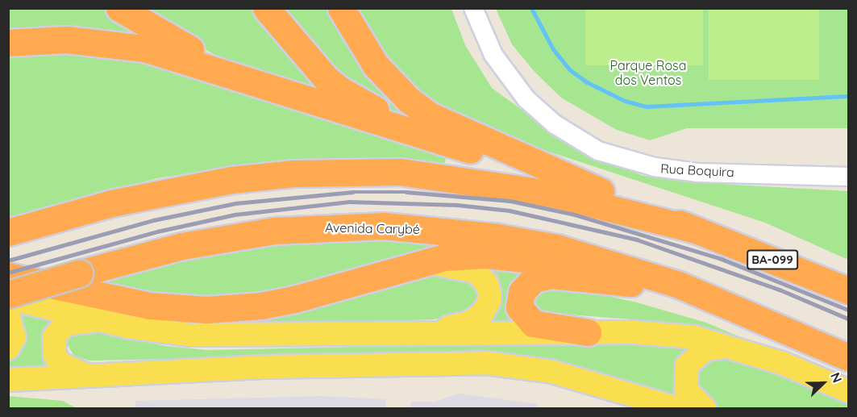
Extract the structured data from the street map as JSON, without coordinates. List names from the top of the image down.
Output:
{
  "streets": {
    "highway": ["Avenida Carybé", "BA-099"],
    "street": ["Rua Boquira"]
  },
  "parks": ["Parque Rosa dos Ventos"],
  "north": "top right"
}
